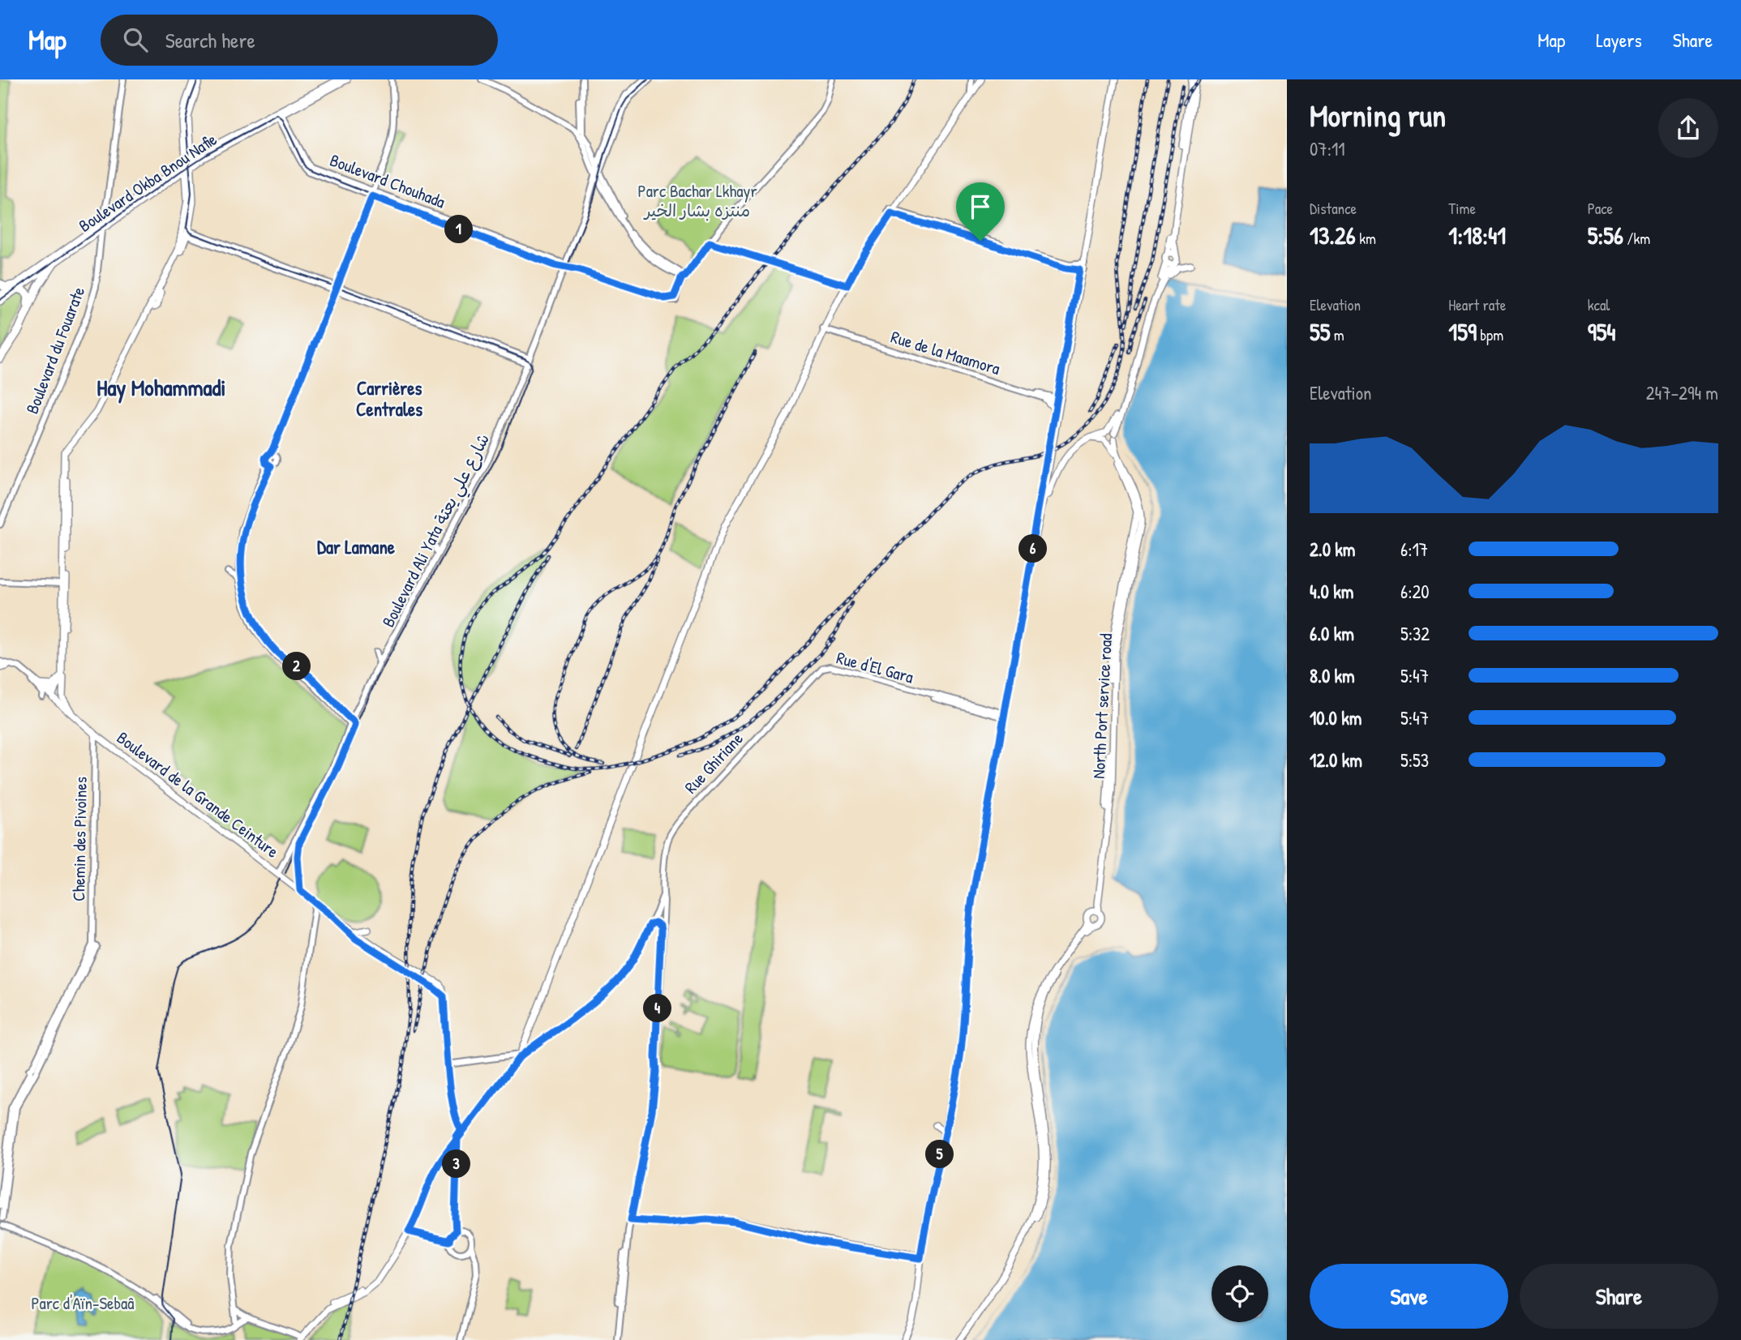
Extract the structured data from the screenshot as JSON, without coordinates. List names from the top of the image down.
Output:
{
  "streets": {
    "main road": ["Boulevard Okba Bnou Nafie", "North Port service road", "Boulevard de la Grande Ceinture"],
    "street": [
      "Boulevard Chouhada",
      "Boulevard du Fouarate",
      "Rue de la Maamora",
      "Boulevard Ali Yata شارع علي يعتة",
      "Rue d'El Gara",
      "Rue Ghiriane",
      "Chemin des Pivoines"
    ]
  },
  "crossings": [
    ["Boulevard Chouhada", "Boulevard Okba Bnou Nafie"],
    ["Boulevard Chouhada", "Boulevard Ali Yata شارع علي يعتة"],
    ["Boulevard Okba Bnou Nafie", "Boulevard du Fouarate"],
    ["Boulevard Ali Yata شارع علي يعتة", "Boulevard de la Grande Ceinture"],
    ["Rue d'El Gara", "Rue Ghiriane"],
    ["Boulevard de la Grande Ceinture", "Chemin des Pivoines"]
  ],
  "districts": ["Hay Mohammadi", "Carrières Centrales", "Dar Lamane"],
  "parks": ["Parc Bachar Lkhayr منتزه بشار الخير", "Parc d'Aïn-Sebaâ"],
  "page": {
    "header": "Map",
    "search": "Search here",
    "nav": ["Map", "Layers", "Share"],
    "heading": ["Morning run", "07:11"],
    "stats": [
      ["Distance", "13.26 km"],
      ["Time", "1:18:41"],
      ["Pace", "5:56 /km"],
      ["Elevation", "55 m"],
      ["Heart rate", "159 bpm"],
      ["kcal", "954"]
    ],
    "pins": [
      "1",
      "6",
      "2",
      "4",
      "5",
      "3"
    ],
    "chart": ["Elevation", "247–294 m"],
    "list": [
      {
        "name": "2.0 km",
        "note": "6:17"
      },
      {
        "name": "4.0 km",
        "note": "6:20"
      },
      {
        "name": "6.0 km",
        "note": "5:32"
      },
      {
        "name": "8.0 km",
        "note": "5:47"
      },
      {
        "name": "10.0 km",
        "note": "5:47"
      },
      {
        "name": "12.0 km",
        "note": "5:53"
      }
    ],
    "buttons": ["Save", "Share"]
  }
}
